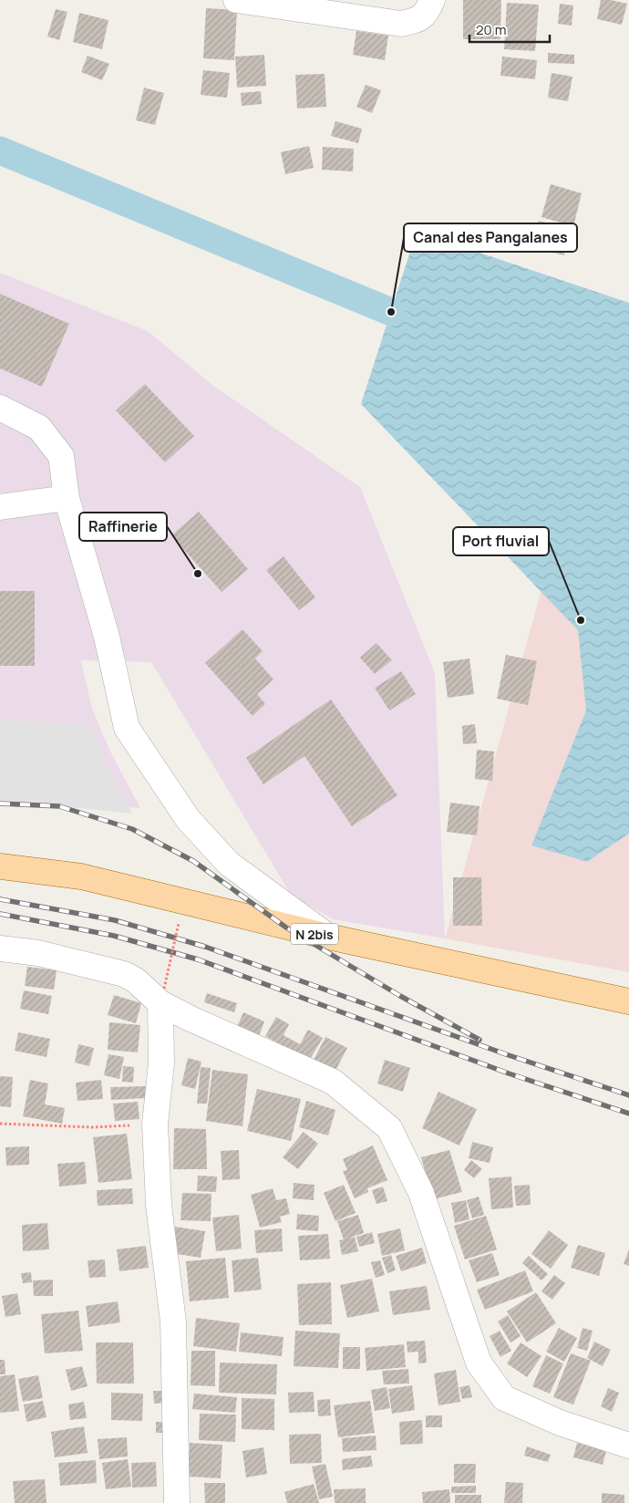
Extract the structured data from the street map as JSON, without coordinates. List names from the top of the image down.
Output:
{
  "streets": {
    "main road": ["N 2bis"]
  },
  "places": ["Canal des Pangalanes", "Raffinerie", "Port fluvial"],
  "scale_bar": "20 m"
}
